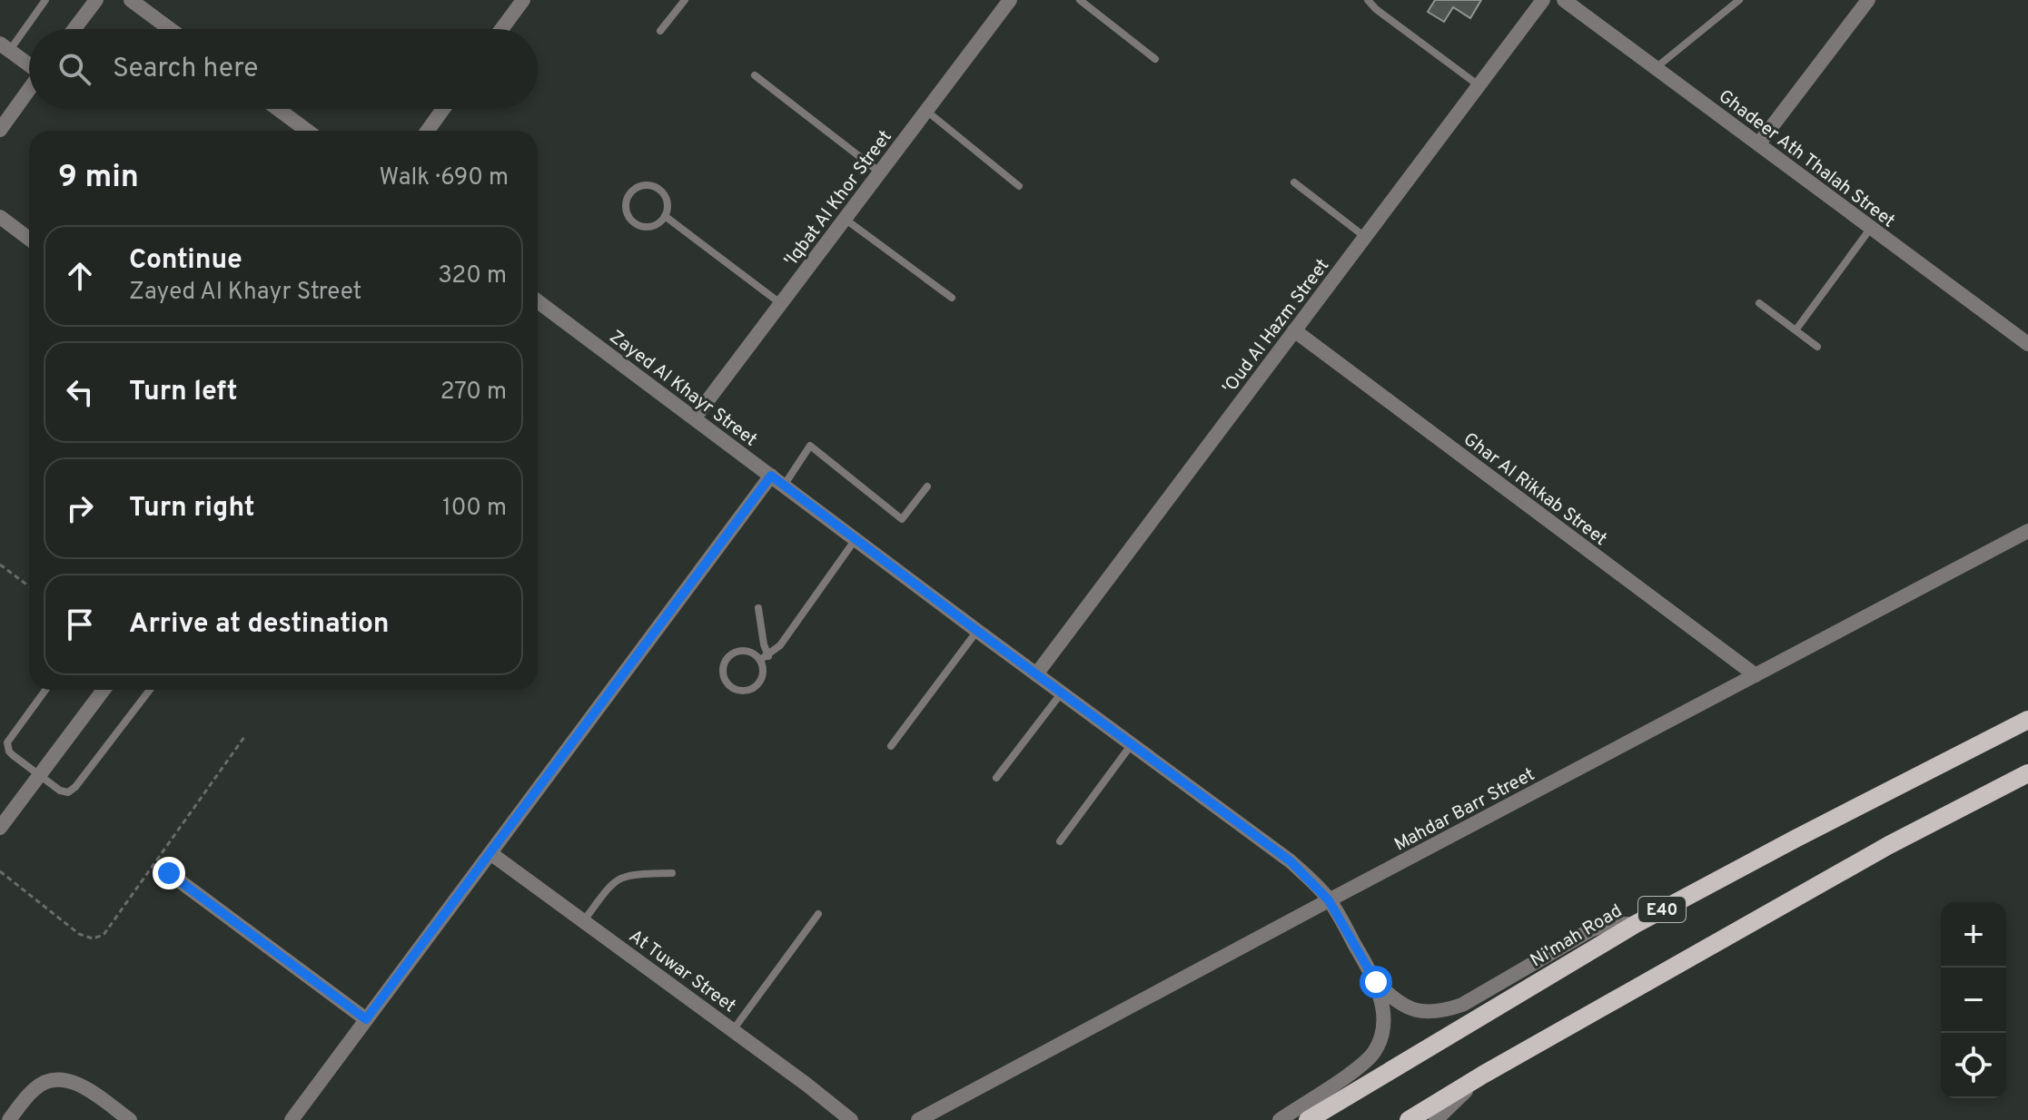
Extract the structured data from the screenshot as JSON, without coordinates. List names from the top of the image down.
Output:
{
  "streets": {
    "main road": ["E40", "Ni'mah Road"],
    "street": [
      "Ghadeer Ath Thalah Street",
      "'Iqbat Al Khor Street",
      "'Oud Al Hazm Street",
      "Zayed Al Khayr Street",
      "Ghar Al Rikkab Street",
      "Mahdar Barr Street",
      "At Tuwar Street"
    ]
  },
  "crossings": [
    ["'Iqbat Al Khor Street", "Zayed Al Khayr Street"],
    ["'Oud Al Hazm Street", "Zayed Al Khayr Street"],
    ["'Oud Al Hazm Street", "Ghar Al Rikkab Street"],
    ["Zayed Al Khayr Street", "Mahdar Barr Street"],
    ["Ghar Al Rikkab Street", "Mahdar Barr Street"]
  ],
  "page": {
    "search": "Search here",
    "heading": ["9 min", "Walk · 690 m"],
    "list": [
      ["Continue", "Zayed Al Khayr Street", "320 m"],
      ["Turn left", "270 m"],
      ["Turn right", "100 m"],
      "Arrive at destination"
    ],
    "map_buttons": ["+", "−"]
  }
}
